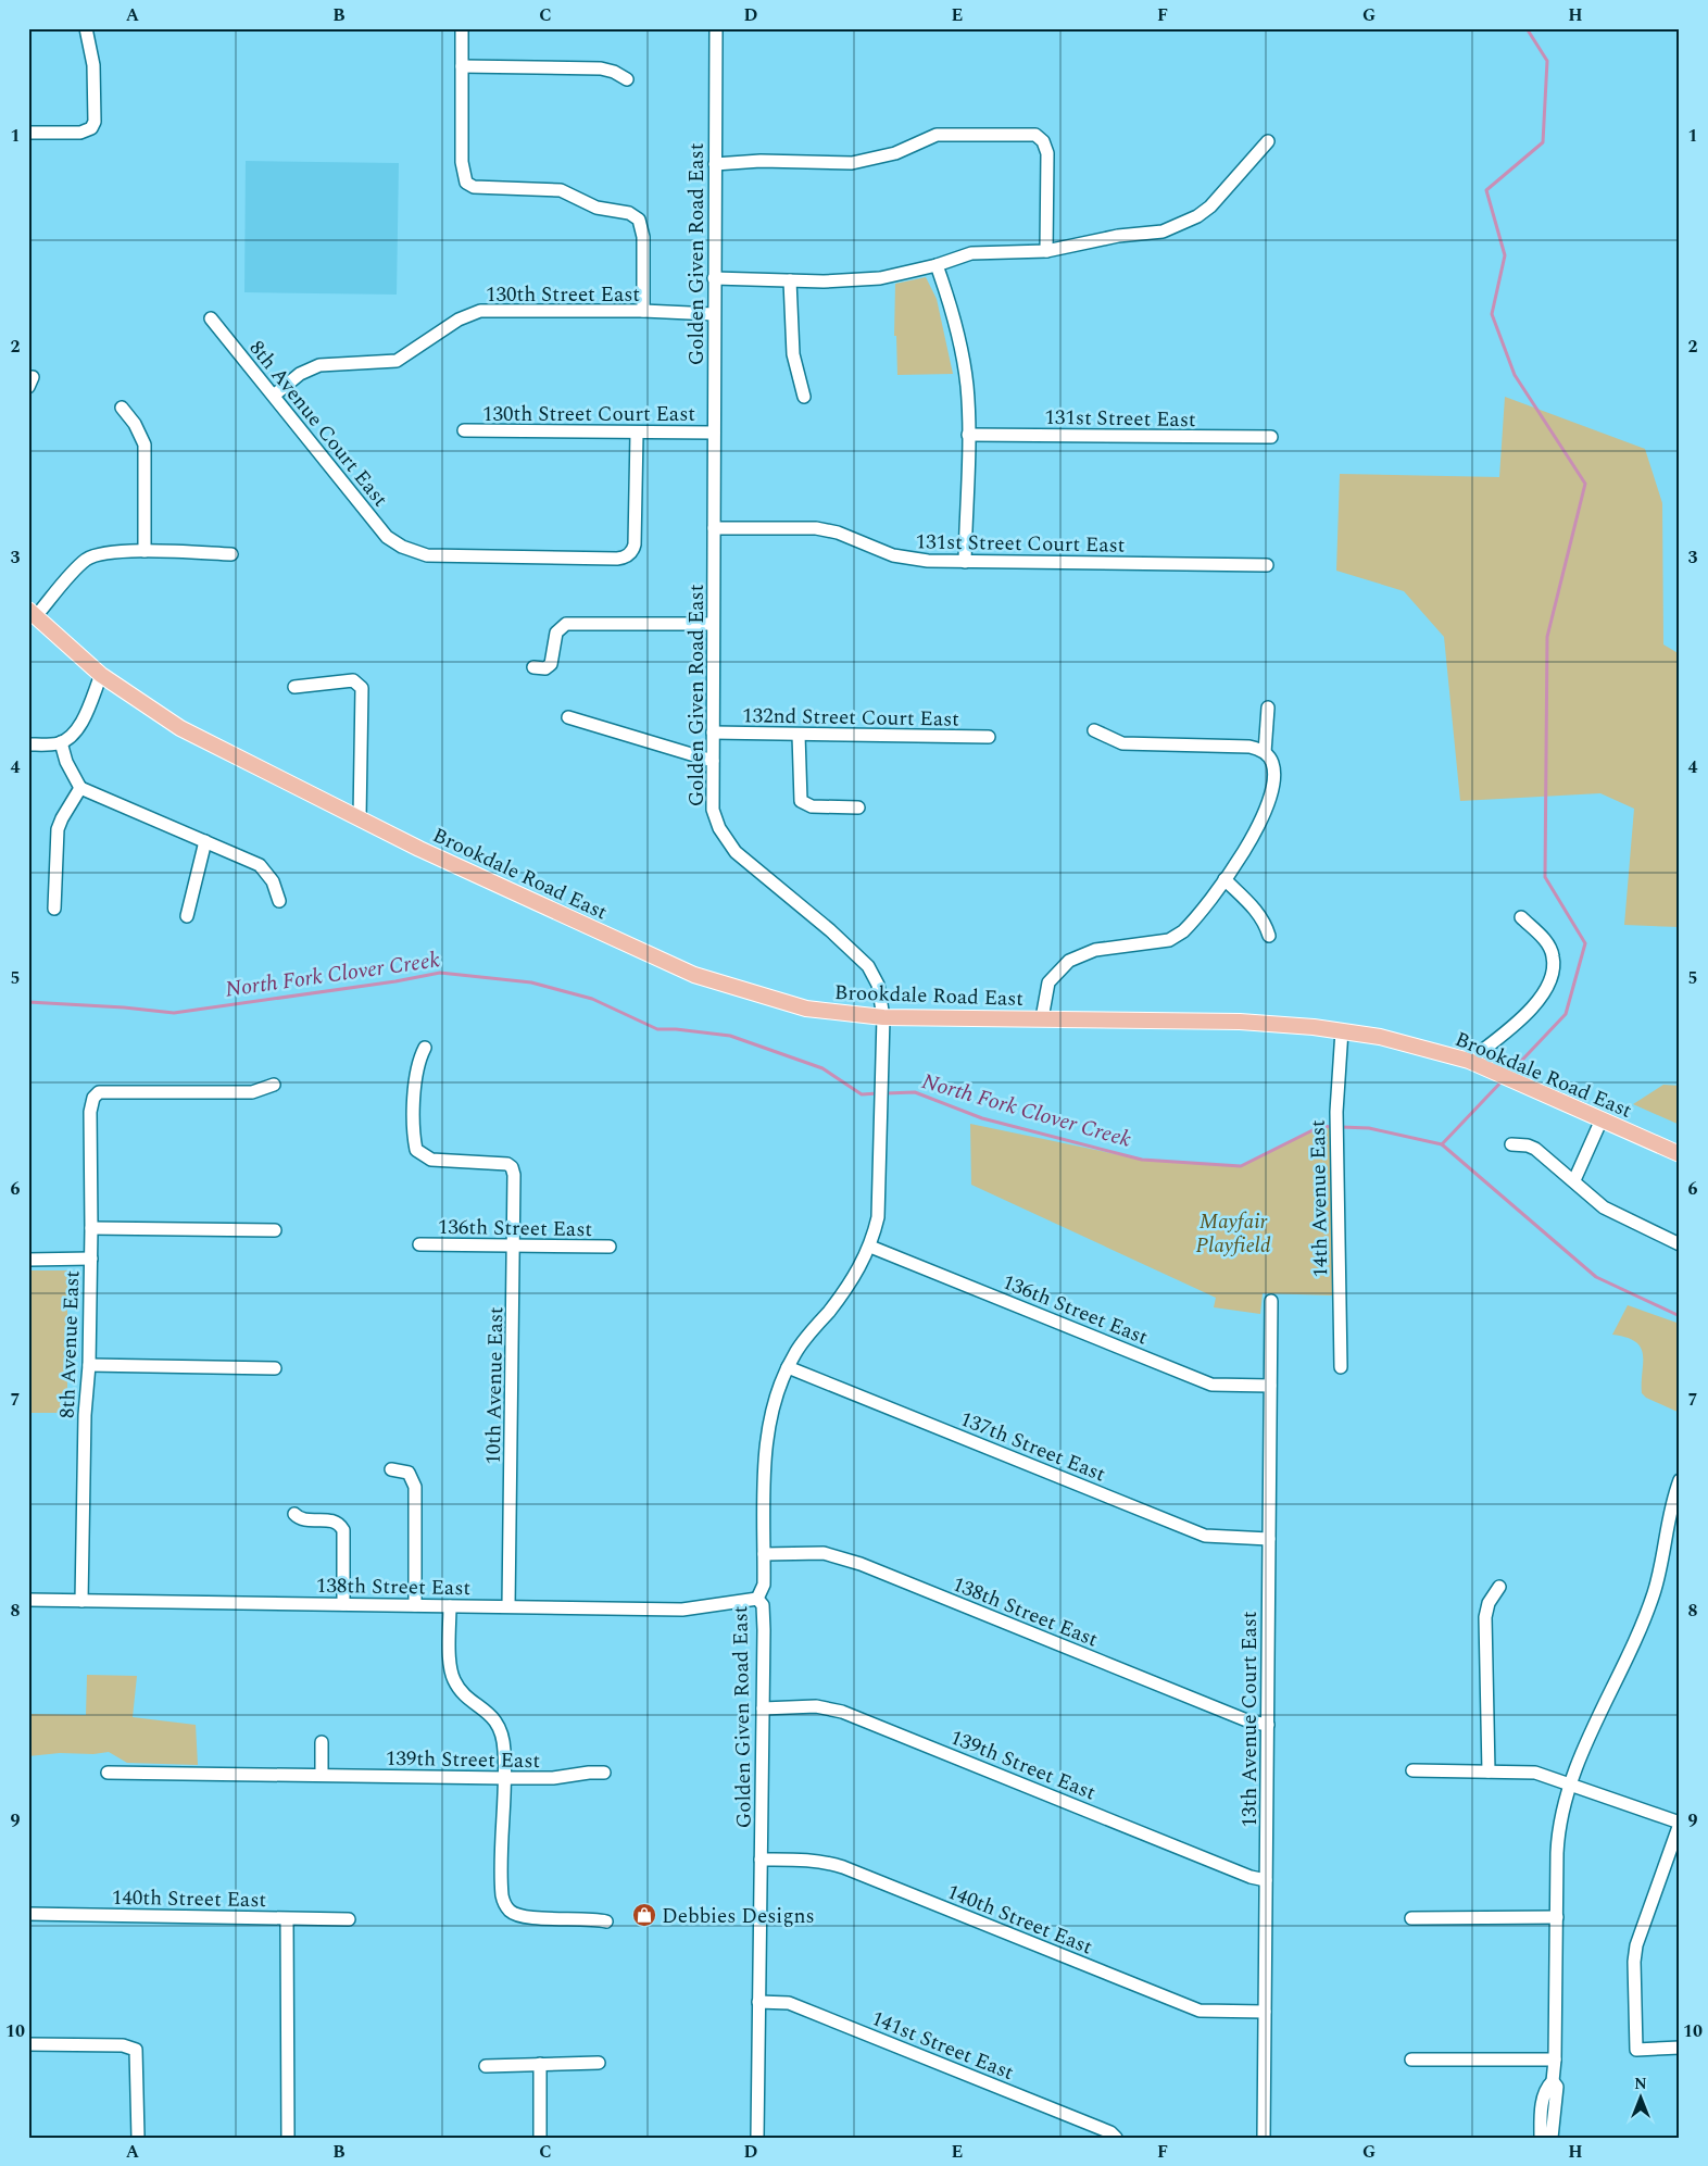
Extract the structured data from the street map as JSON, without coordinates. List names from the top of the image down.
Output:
{
  "streets": {
    "main road": ["Brookdale Road East"],
    "street": [
      "Golden Given Road East",
      "130th Street East",
      "130th Street Court East",
      "131st Street East",
      "8th Avenue Court East",
      "131st Street Court East",
      "132nd Street Court East",
      "14th Avenue East",
      "136th Street East",
      "8th Avenue East",
      "10th Avenue East",
      "137th Street East",
      "138th Street East",
      "13th Avenue Court East",
      "139th Street East",
      "140th Street East",
      "141st Street East"
    ]
  },
  "crossings": [
    ["Golden Given Road East", "130th Street East"],
    ["Golden Given Road East", "130th Street Court East"],
    ["Golden Given Road East", "131st Street Court East"],
    ["Golden Given Road East", "132nd Street Court East"],
    ["Golden Given Road East", "Brookdale Road East"],
    ["Golden Given Road East", "136th Street East"],
    ["Golden Given Road East", "137th Street East"],
    ["Golden Given Road East", "138th Street East"],
    ["Golden Given Road East", "139th Street East"],
    ["Golden Given Road East", "140th Street East"],
    ["Golden Given Road East", "141st Street East"],
    ["130th Street East", "8th Avenue Court East"],
    ["130th Street Court East", "8th Avenue Court East"],
    ["Brookdale Road East", "14th Avenue East"],
    ["136th Street East", "10th Avenue East"],
    ["136th Street East", "13th Avenue Court East"],
    ["8th Avenue East", "138th Street East"],
    ["10th Avenue East", "138th Street East"],
    ["137th Street East", "13th Avenue Court East"],
    ["138th Street East", "13th Avenue Court East"],
    ["13th Avenue Court East", "139th Street East"],
    ["13th Avenue Court East", "140th Street East"]
  ],
  "water": ["North Fork Clover Creek"],
  "parks": ["Mayfair Playfield"],
  "places": {
    "shop": ["Debbies Designs"]
  },
  "north": "top",
  "grid": {
    "columns": [
      "A",
      "B",
      "C",
      "D",
      "E",
      "F",
      "G",
      "H"
    ],
    "rows": [
      "1",
      "2",
      "3",
      "4",
      "5",
      "6",
      "7",
      "8",
      "9",
      "10"
    ]
  }
}
